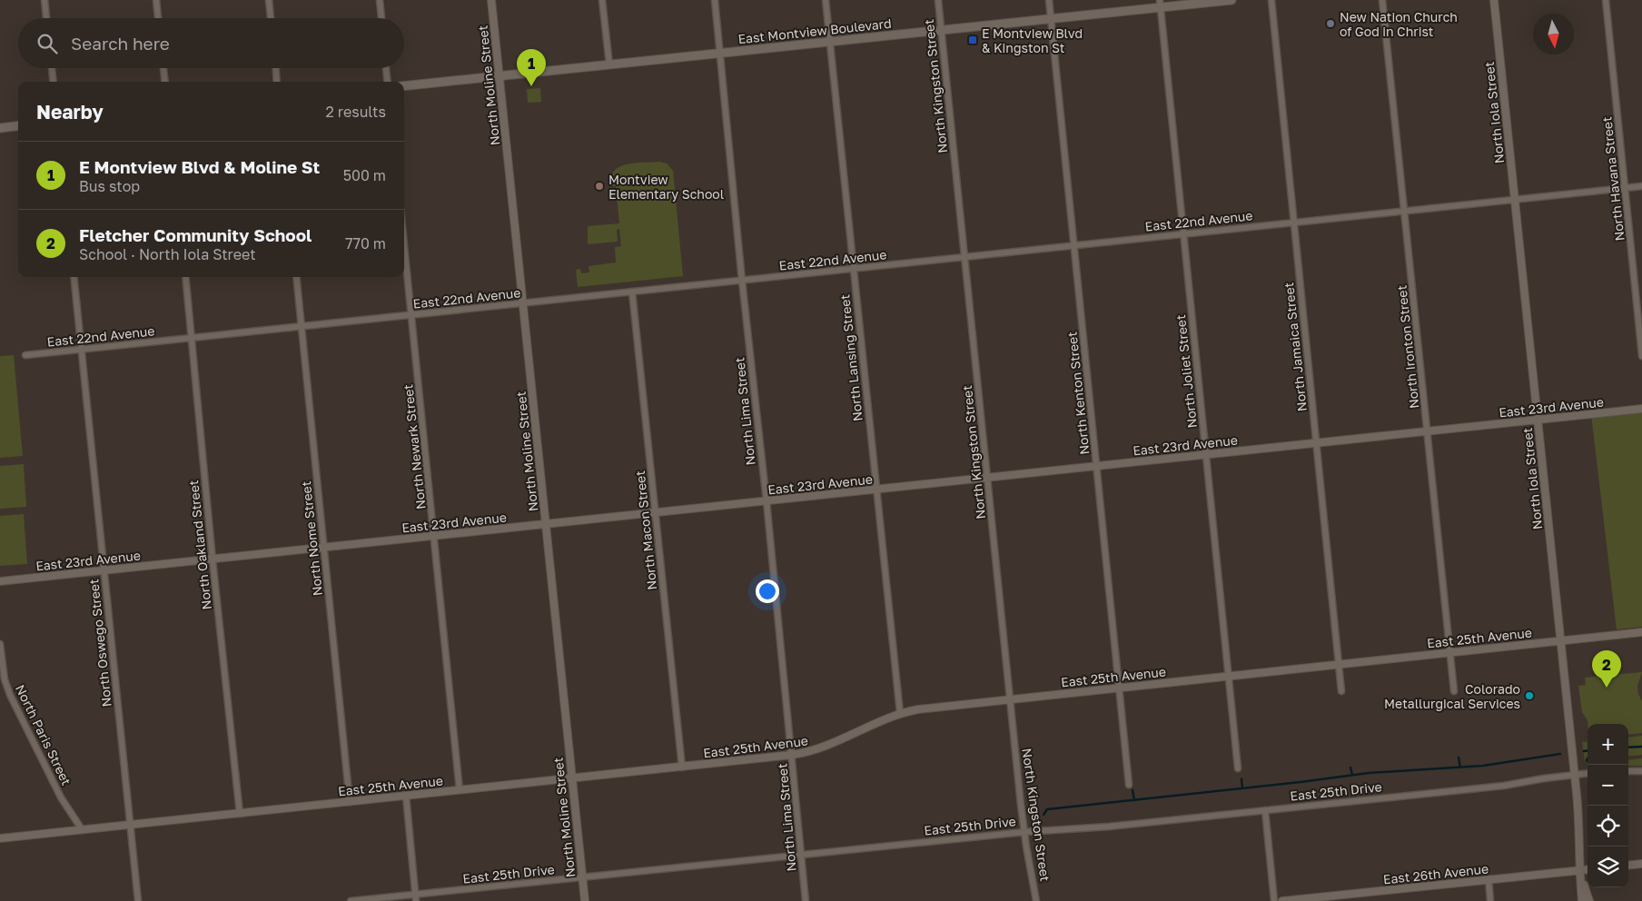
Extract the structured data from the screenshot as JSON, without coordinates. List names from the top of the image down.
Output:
{
  "streets": {
    "main road": ["East Montview Boulevard"],
    "street": [
      "North Moline Street",
      "North Kingston Street",
      "North Iola Street",
      "North Havana Street",
      "East 22nd Avenue",
      "North Jamaica Street",
      "North Ironton Street",
      "North Lansing Street",
      "North Joliet Street",
      "North Kenton Street",
      "East 23rd Avenue",
      "North Lima Street",
      "North Newark Street",
      "North Macon Street",
      "North Nome Street",
      "North Oakland Street",
      "East 25th Avenue",
      "North Oswego Street",
      "North Paris Street",
      "East 25th Drive",
      "East 26th Avenue"
    ]
  },
  "crossings": [
    ["East Montview Boulevard", "North Moline Street"],
    ["East Montview Boulevard", "North Kingston Street"],
    ["East Montview Boulevard", "North Lansing Street"],
    ["East Montview Boulevard", "North Joliet Street"],
    ["East Montview Boulevard", "North Kenton Street"],
    ["East Montview Boulevard", "North Lima Street"],
    ["North Moline Street", "East 22nd Avenue"],
    ["North Moline Street", "East 23rd Avenue"],
    ["North Moline Street", "East 25th Avenue"],
    ["North Moline Street", "East 25th Drive"],
    ["North Kingston Street", "East 22nd Avenue"],
    ["North Kingston Street", "East 23rd Avenue"],
    ["North Kingston Street", "East 25th Avenue"],
    ["North Kingston Street", "East 25th Drive"],
    ["North Iola Street", "East 22nd Avenue"],
    ["North Iola Street", "East 23rd Avenue"],
    ["North Iola Street", "East 25th Avenue"],
    ["North Iola Street", "East 25th Drive"],
    ["North Iola Street", "East 26th Avenue"],
    ["North Havana Street", "East 22nd Avenue"],
    ["East 22nd Avenue", "North Jamaica Street"],
    ["East 22nd Avenue", "North Ironton Street"],
    ["East 22nd Avenue", "North Lansing Street"],
    ["East 22nd Avenue", "North Joliet Street"],
    ["East 22nd Avenue", "North Kenton Street"],
    ["East 22nd Avenue", "North Lima Street"],
    ["East 22nd Avenue", "North Newark Street"],
    ["East 22nd Avenue", "North Macon Street"],
    ["East 22nd Avenue", "North Nome Street"],
    ["East 22nd Avenue", "North Oakland Street"],
    ["East 22nd Avenue", "North Oswego Street"],
    ["North Jamaica Street", "East 23rd Avenue"],
    ["North Jamaica Street", "East 25th Avenue"],
    ["North Ironton Street", "East 23rd Avenue"],
    ["North Ironton Street", "East 25th Avenue"],
    ["North Lansing Street", "East 23rd Avenue"],
    ["North Lansing Street", "East 25th Avenue"],
    ["North Joliet Street", "East 23rd Avenue"],
    ["North Joliet Street", "East 25th Avenue"],
    ["North Kenton Street", "East 23rd Avenue"],
    ["North Kenton Street", "East 25th Avenue"],
    ["East 23rd Avenue", "North Lima Street"],
    ["East 23rd Avenue", "North Newark Street"],
    ["East 23rd Avenue", "North Macon Street"],
    ["East 23rd Avenue", "North Nome Street"],
    ["East 23rd Avenue", "North Oakland Street"],
    ["East 23rd Avenue", "North Oswego Street"],
    ["North Lima Street", "East 25th Avenue"],
    ["North Lima Street", "East 25th Drive"],
    ["North Newark Street", "East 25th Avenue"],
    ["North Macon Street", "East 25th Avenue"],
    ["North Nome Street", "East 25th Avenue"],
    ["North Oakland Street", "East 25th Avenue"],
    ["East 25th Avenue", "North Oswego Street"],
    ["East 25th Avenue", "North Paris Street"]
  ],
  "places": {
    "other": ["New Nation Church of God in Christ", "Montview Elementary School", "Colorado Metallurgical Services"],
    "transit": ["E Montview Blvd & Kingston St"]
  },
  "north": "bottom",
  "page": {
    "search": "Search here",
    "pins": ["1", "2"],
    "heading": ["Nearby", "2 results"],
    "list": [
      {
        "mark": "1",
        "name": "E Montview Blvd & Moline St",
        "note": "Bus stop",
        "value": "500 m"
      },
      {
        "mark": "2",
        "name": "Fletcher Community School",
        "note": "School · North Iola Street",
        "value": "770 m"
      }
    ],
    "map_buttons": ["+", "−"]
  }
}
